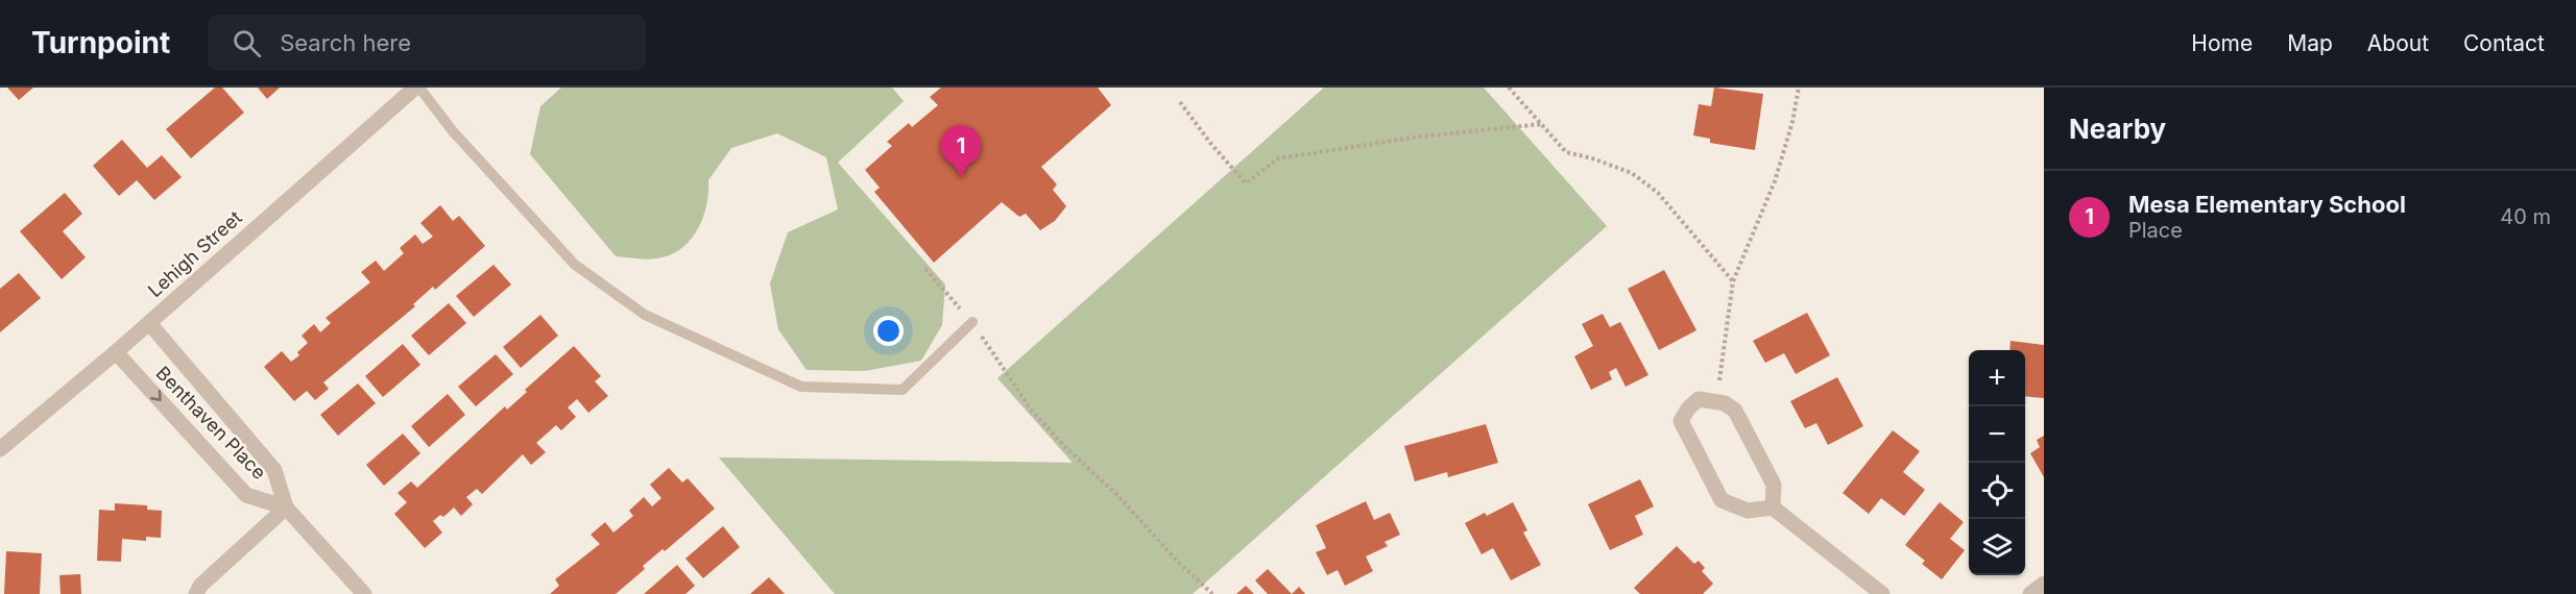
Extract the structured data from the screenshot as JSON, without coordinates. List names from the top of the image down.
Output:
{
  "streets": {
    "street": ["Lehigh Street", "Benthaven Place"]
  },
  "crossings": [
    ["Lehigh Street", "Benthaven Place"]
  ],
  "page": {
    "header": "Turnpoint",
    "search": "Search here",
    "nav": [
      "Home",
      "Map",
      "About",
      "Contact"
    ],
    "heading": "Nearby",
    "pins": "1",
    "list": [
      {
        "mark": "1",
        "name": "Mesa Elementary School",
        "note": "Place",
        "value": "40 m"
      }
    ],
    "map_buttons": ["+", "−"]
  }
}
